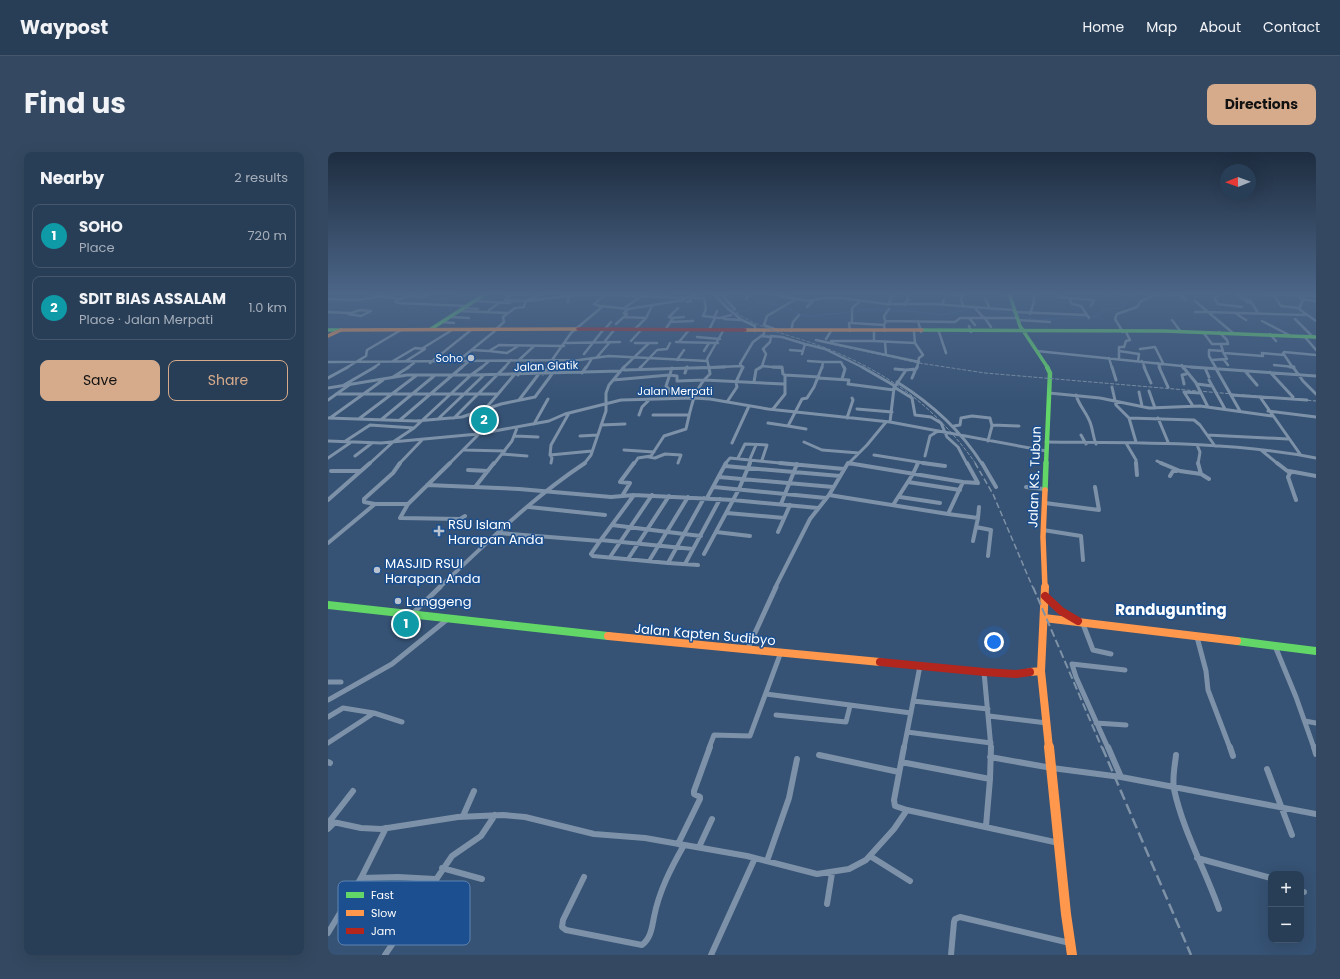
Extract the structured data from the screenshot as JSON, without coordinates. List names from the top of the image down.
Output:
{
  "streets": {
    "main road": ["Jalan KS. Tubun", "Jalan Kapten Sudibyo"],
    "street": ["Jalan Glatik", "Jalan Merpati"]
  },
  "crossings": [
    ["Jalan Merpati", "Jalan KS. Tubun"],
    ["Jalan KS. Tubun", "Jalan Kapten Sudibyo"]
  ],
  "districts": ["Randugunting"],
  "places": {
    "other": ["Soho", "MASJID RSUI Harapan Anda", "Langgeng"],
    "health": ["RSU Islam Harapan Anda"]
  },
  "legend": ["Fast", "Slow", "Jam"],
  "north": "left",
  "page": {
    "header": "Waypost",
    "nav": [
      "Home",
      "Map",
      "About",
      "Contact"
    ],
    "title": "Find us",
    "buttons": [
      "Directions",
      ["Save", "Share"]
    ],
    "heading": ["Nearby", "2 results"],
    "list": [
      {
        "mark": "1",
        "name": "SOHO",
        "note": "Place",
        "value": "720 m"
      },
      {
        "mark": "2",
        "name": "SDIT BIAS ASSALAM",
        "note": "Place · Jalan Merpati",
        "value": "1.0 km"
      }
    ],
    "pins": ["2", "1"],
    "map_buttons": ["+", "−"]
  }
}
